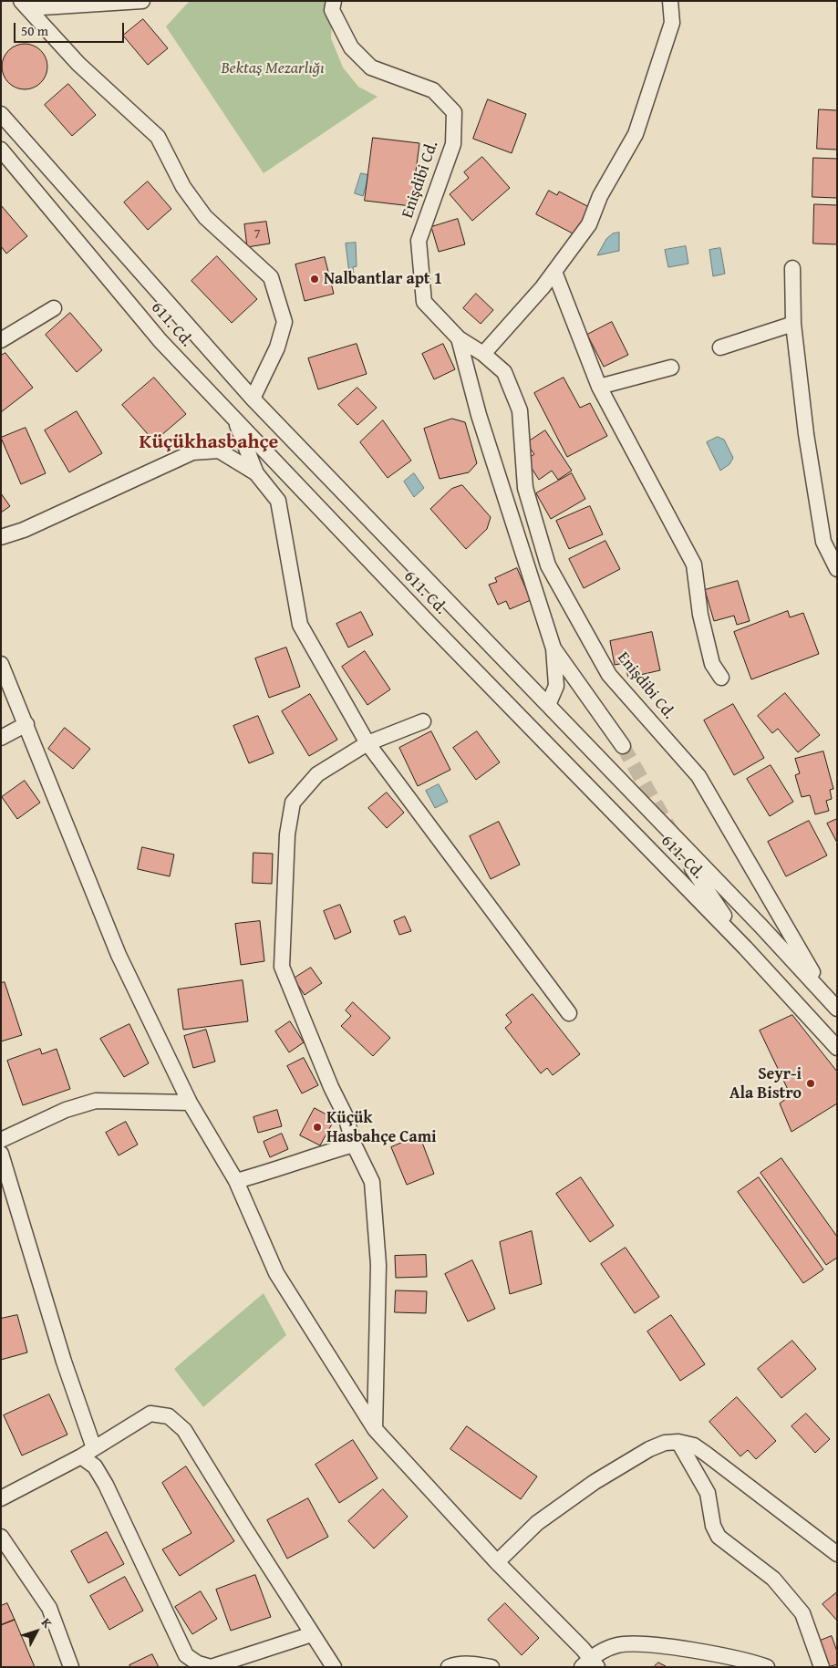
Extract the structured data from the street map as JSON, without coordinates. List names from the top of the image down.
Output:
{
  "streets": {
    "street": ["Enişdibi Cd.", "611. Cd."]
  },
  "crossings": [
    ["Enişdibi Cd.", "611. Cd."]
  ],
  "districts": ["Küçükhasbahçe"],
  "parks": ["Bektaş Mezarlığı"],
  "places": ["Nalbantlar apt 1", "Seyr-i Ala Bistro", "Küçük Hasbahçe Cami"],
  "house_numbers": ["7"],
  "scale_bar": "50 m",
  "north": "top right"
}
